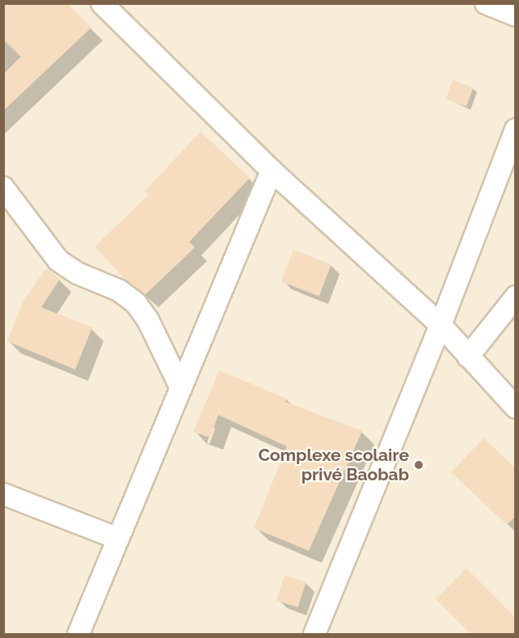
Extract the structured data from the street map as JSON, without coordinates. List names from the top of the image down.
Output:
{
  "places": ["Complexe scolaire privé Baobab"]
}
